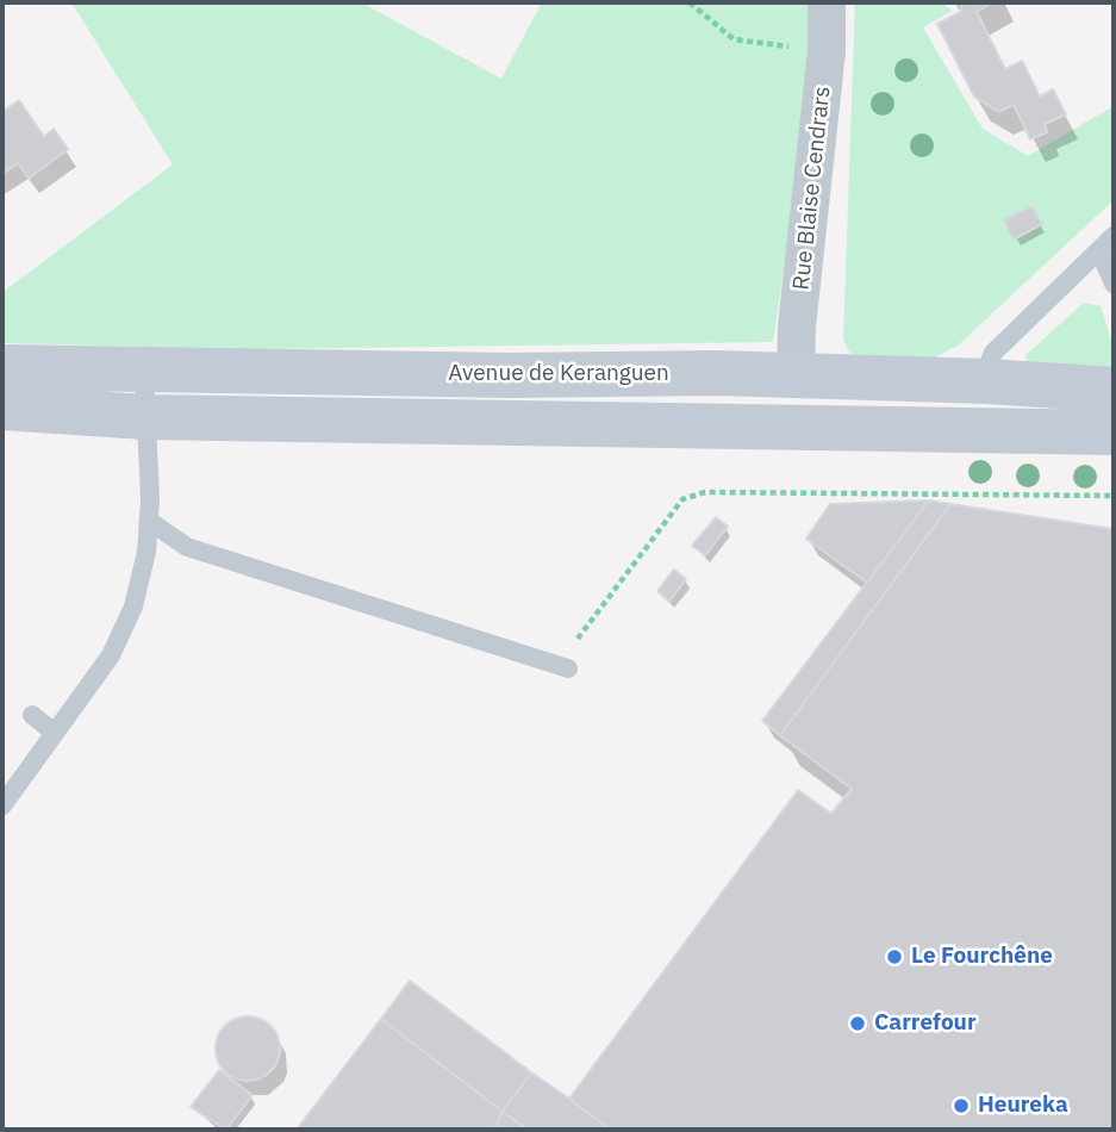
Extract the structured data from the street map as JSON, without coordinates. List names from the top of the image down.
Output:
{
  "streets": {
    "main road": ["Avenue de Keranguen"],
    "street": ["Rue Blaise Cendrars"]
  },
  "crossings": [
    ["Rue Blaise Cendrars", "Avenue de Keranguen"]
  ],
  "places": ["Le Fourchêne", "Carrefour", "Heureka"]
}
